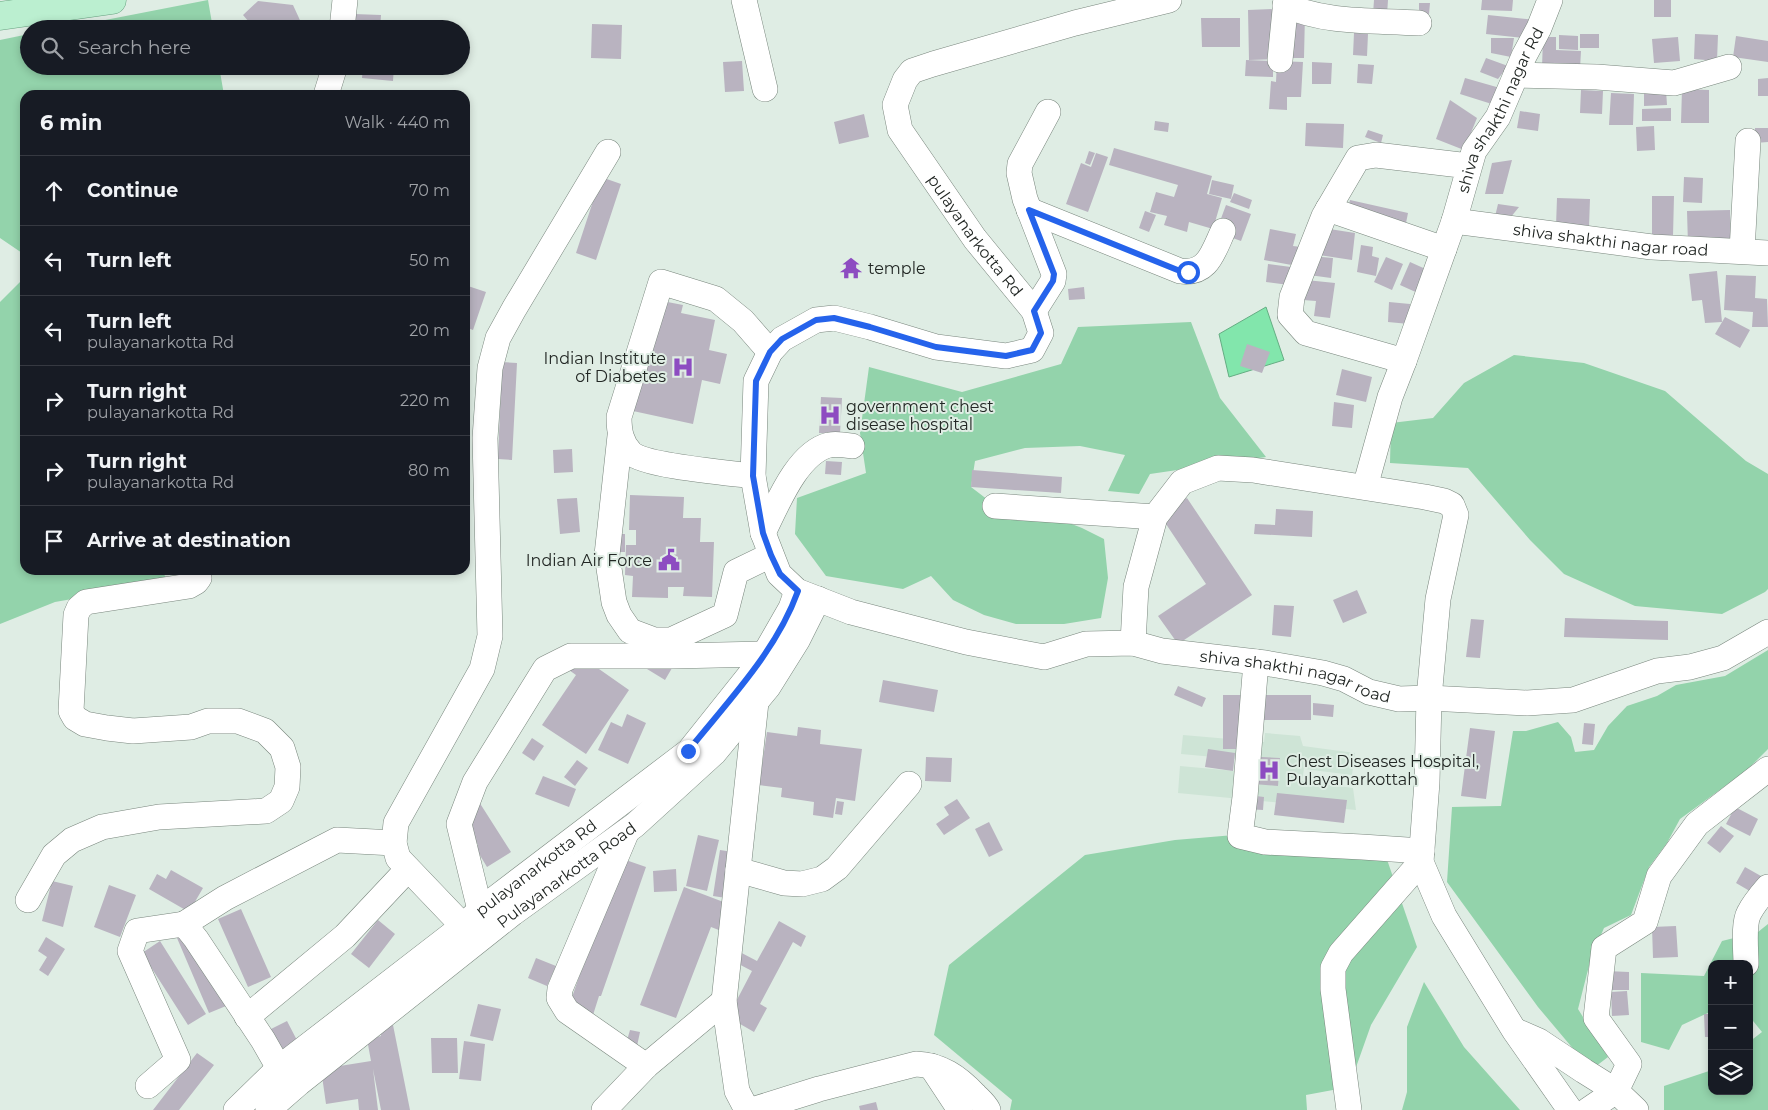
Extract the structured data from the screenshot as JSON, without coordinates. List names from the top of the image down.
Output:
{
  "streets": {
    "street": [
      "shiva shakthi nagar Rd",
      "pulayanarkotta Rd",
      "shiva shakthi nagar road",
      "Pulayanarkotta Road"
    ]
  },
  "crossings": [
    ["shiva shakthi nagar Rd", "shiva shakthi nagar road"],
    ["pulayanarkotta Rd", "shiva shakthi nagar road"],
    ["pulayanarkotta Rd", "Pulayanarkotta Road"],
    ["shiva shakthi nagar road", "Pulayanarkotta Road"]
  ],
  "places": {
    "temple": ["temple"],
    "hospital": ["Indian Institute of Diabetes", "government chest disease hospital", "Chest Diseases Hospital, Pulayanarkottah"],
    "public building": ["Indian Air Force"]
  },
  "page": {
    "search": "Search here",
    "heading": ["6 min", "Walk · 440 m"],
    "list": [
      ["Continue", "70 m"],
      ["Turn left", "50 m"],
      ["Turn left", "pulayanarkotta Rd", "20 m"],
      ["Turn right", "pulayanarkotta Rd", "220 m"],
      ["Turn right", "pulayanarkotta Rd", "80 m"],
      "Arrive at destination"
    ],
    "map_buttons": ["+", "−"]
  }
}
